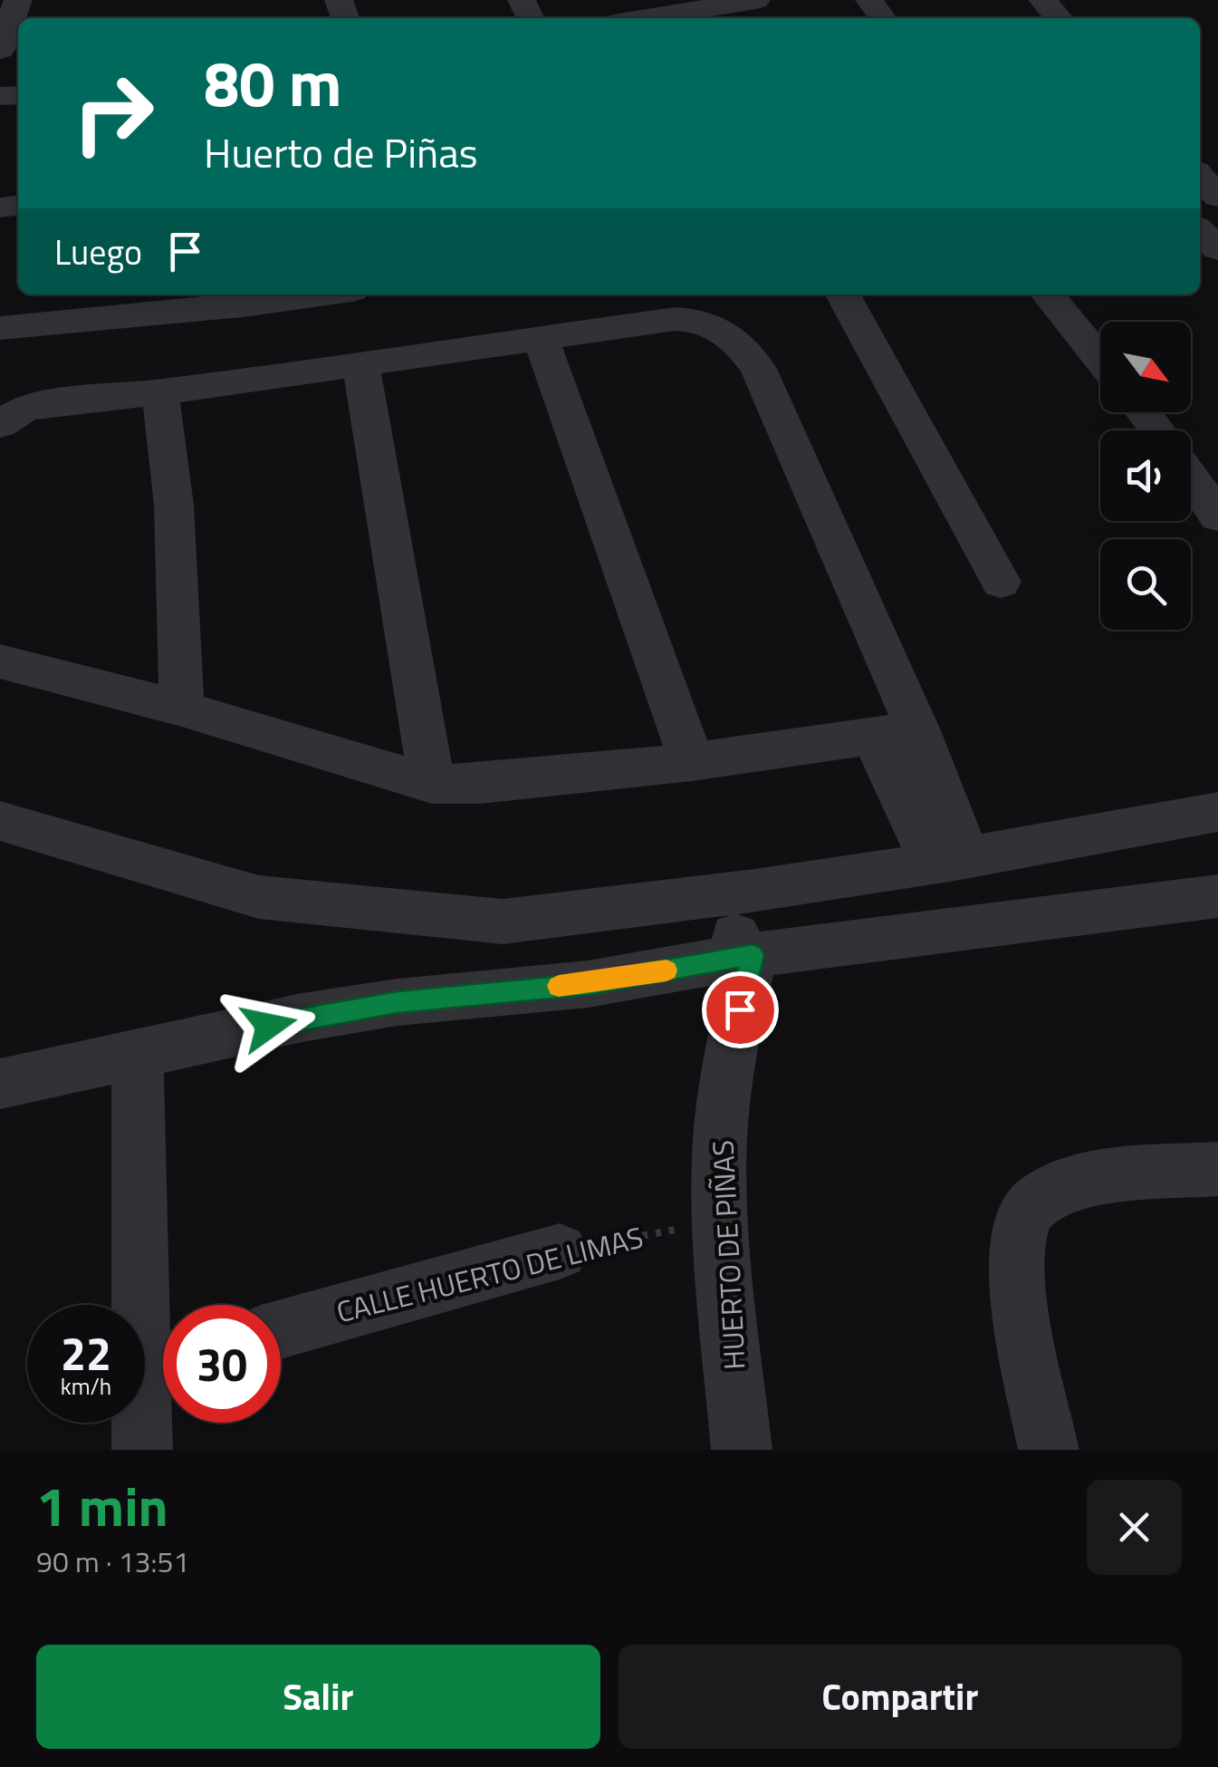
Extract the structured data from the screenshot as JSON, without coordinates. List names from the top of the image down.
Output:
{
  "streets": {
    "street": ["HUERTO DE PIÑAS", "CALLE HUERTO DE LIMAS"]
  },
  "crossings": [
    ["HUERTO DE PIÑAS", "CALLE HUERTO DE LIMAS"]
  ],
  "north": "bottom right",
  "page": {
    "turn": ["80 m", "Huerto de Piñas"],
    "then": "Luego",
    "speed": "22 km/h",
    "limit": "30",
    "heading": ["1 min", "90 m · 13:51"],
    "buttons": ["Salir", "Compartir"]
  }
}
